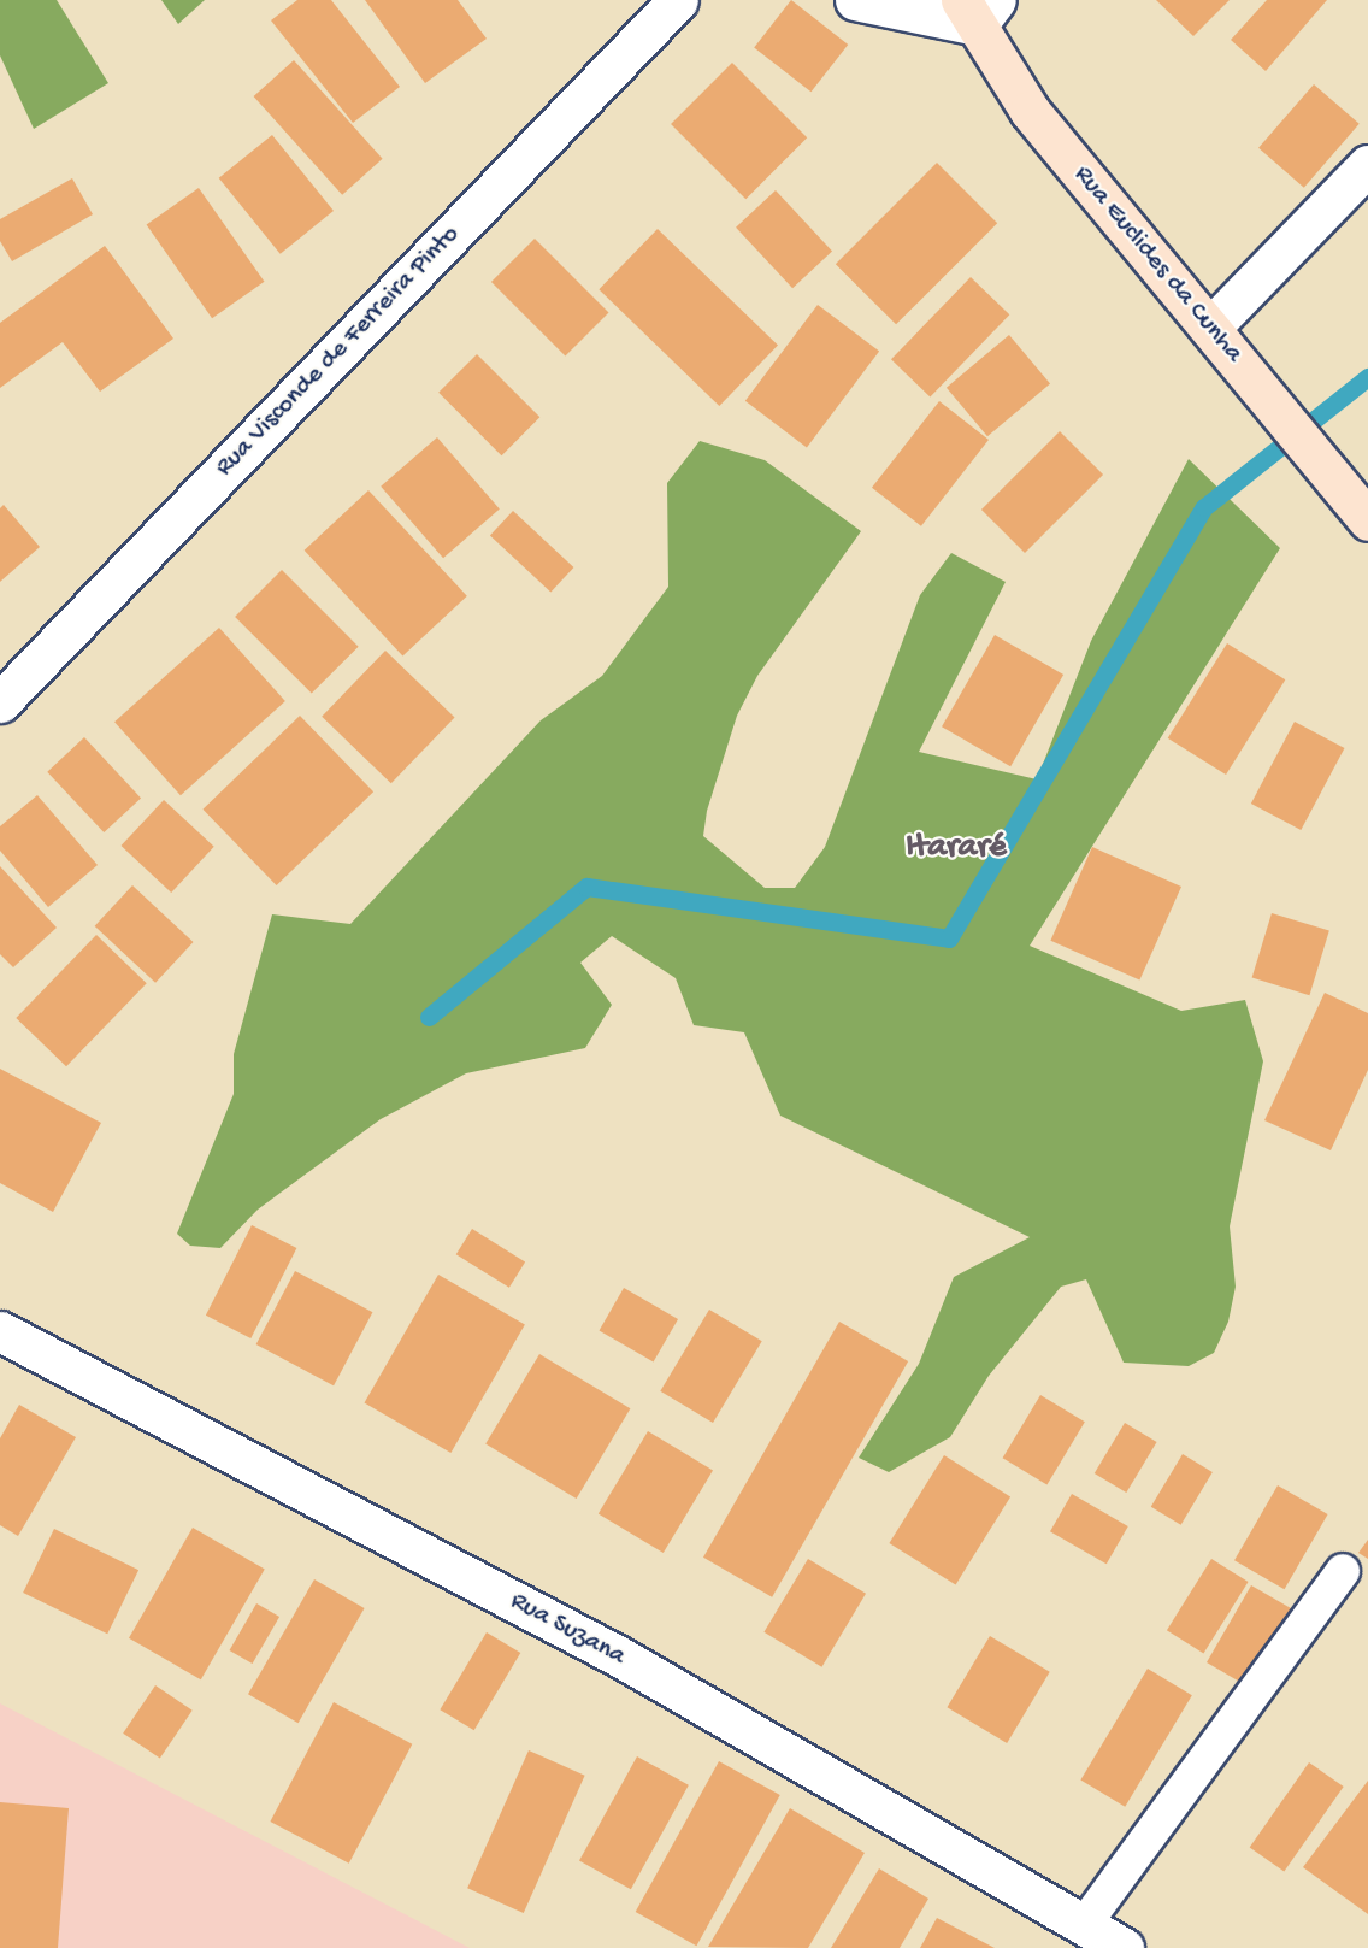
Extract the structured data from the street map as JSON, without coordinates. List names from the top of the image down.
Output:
{
  "streets": {
    "main road": ["Rua Euclides da Cunha"],
    "street": ["Rua Visconde de Ferreira Pinto", "Rua Suzana"]
  },
  "districts": ["Itararé"]
}
